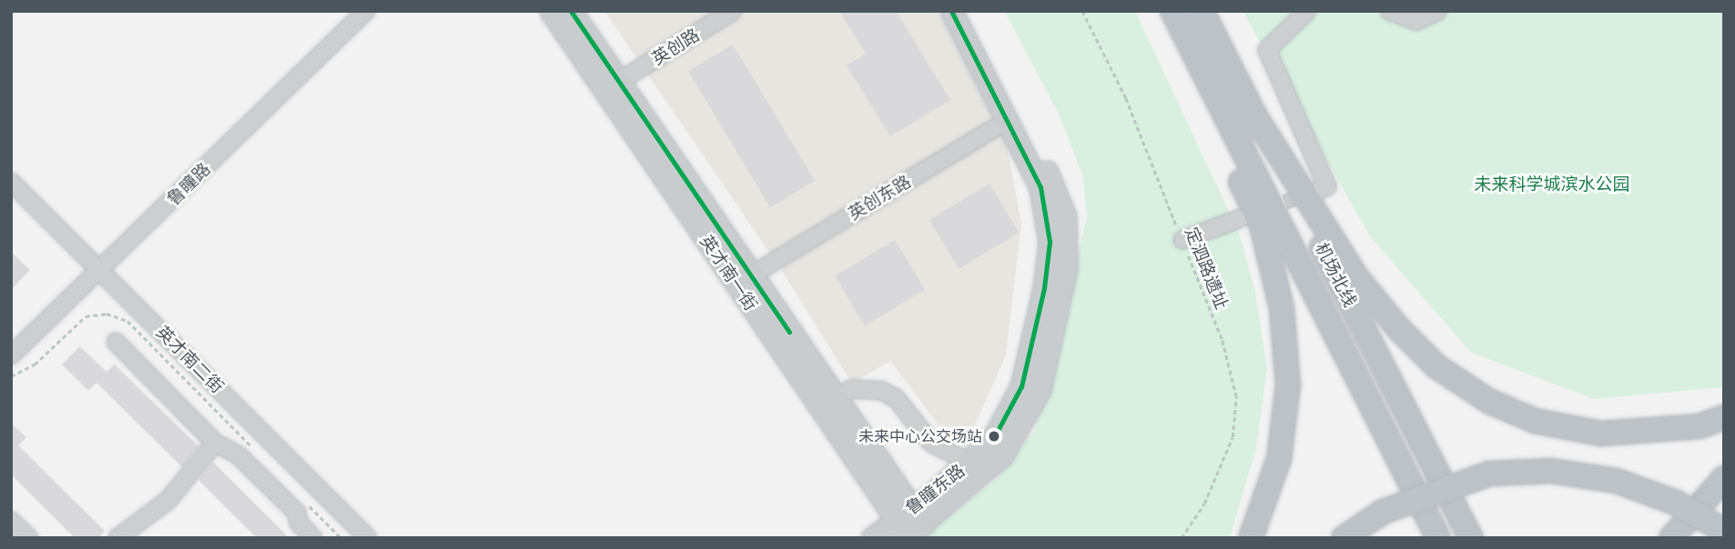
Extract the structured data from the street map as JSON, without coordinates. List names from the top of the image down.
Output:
{
  "streets": {
    "highway": ["机场北线"],
    "main road": ["英才南一街", "鲁瞳东路"],
    "street": [
      "英创路",
      "鲁瞳路",
      "英创东路",
      "英才南二街"
    ],
    "path": ["定泗路遗址"]
  },
  "crossings": [
    ["英创路", "英才南一街"],
    ["鲁瞳路", "英才南二街"],
    ["英创东路", "英才南一街"],
    ["英创东路", "鲁瞳东路"],
    ["英才南一街", "鲁瞳东路"]
  ],
  "parks": ["未来科学城滨水公园"],
  "places": ["未来中心公交场站"]
}
